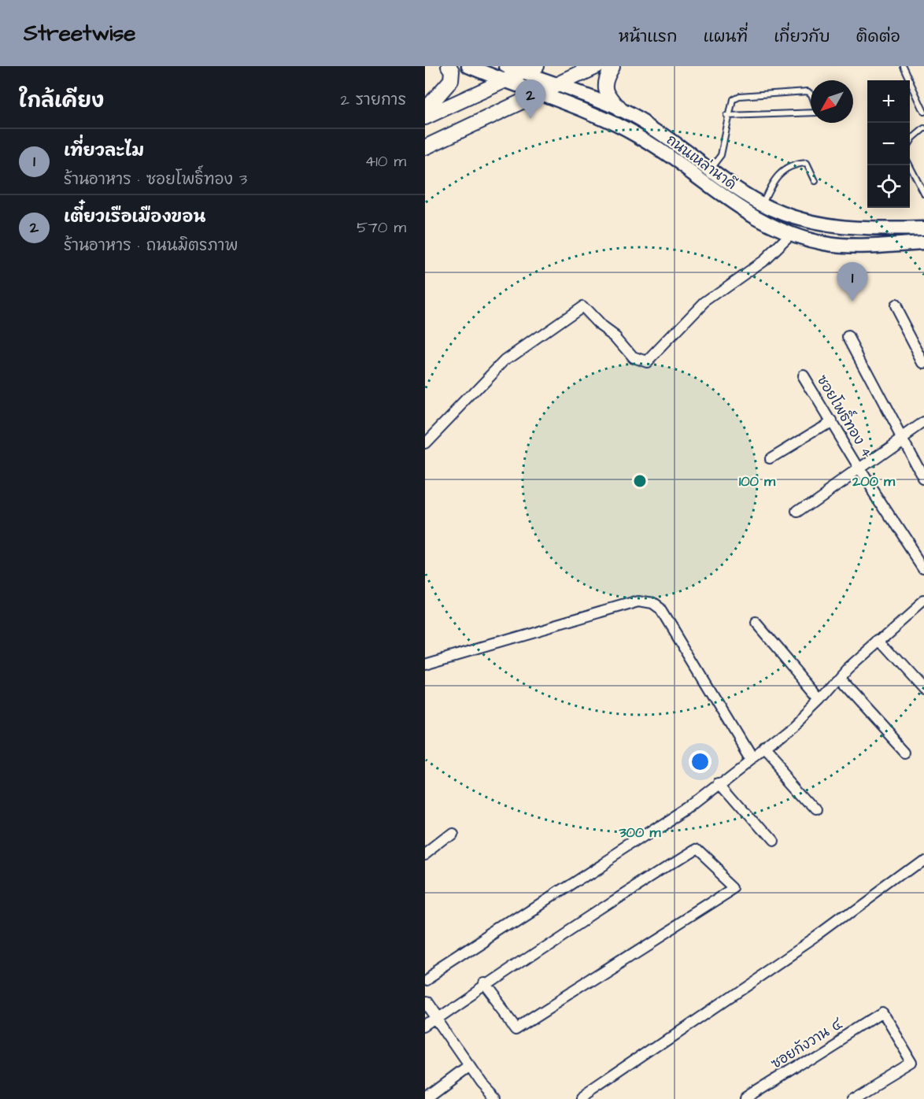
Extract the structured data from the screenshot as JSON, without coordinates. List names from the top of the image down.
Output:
{
  "streets": {
    "main road": ["ถนนเหล่านาดี"],
    "street": ["ซอยโพธิ์ทอง 4", "ซอยกังวาน ๔"]
  },
  "north": "bottom left",
  "page": {
    "header": "Streetwise",
    "nav": [
      "หน้าแรก",
      "แผนที่",
      "เกี่ยวกับ",
      "ติดต่อ"
    ],
    "heading": ["ใกล้เคียง", "2 รายการ"],
    "pins": ["2", "1"],
    "map_buttons": ["+", "−"],
    "list": [
      {
        "mark": "1",
        "name": "เที่ยวละไม",
        "note": "ร้านอาหาร · ซอยโพธิ์ทอง 3",
        "value": "410 m"
      },
      {
        "mark": "2",
        "name": "เตี๋ยวเรือเมืองขอน",
        "note": "ร้านอาหาร · ถนนมิตรภาพ",
        "value": "570 m"
      }
    ]
  },
  "rings": ["100 m", "200 m", "300 m"]
}
